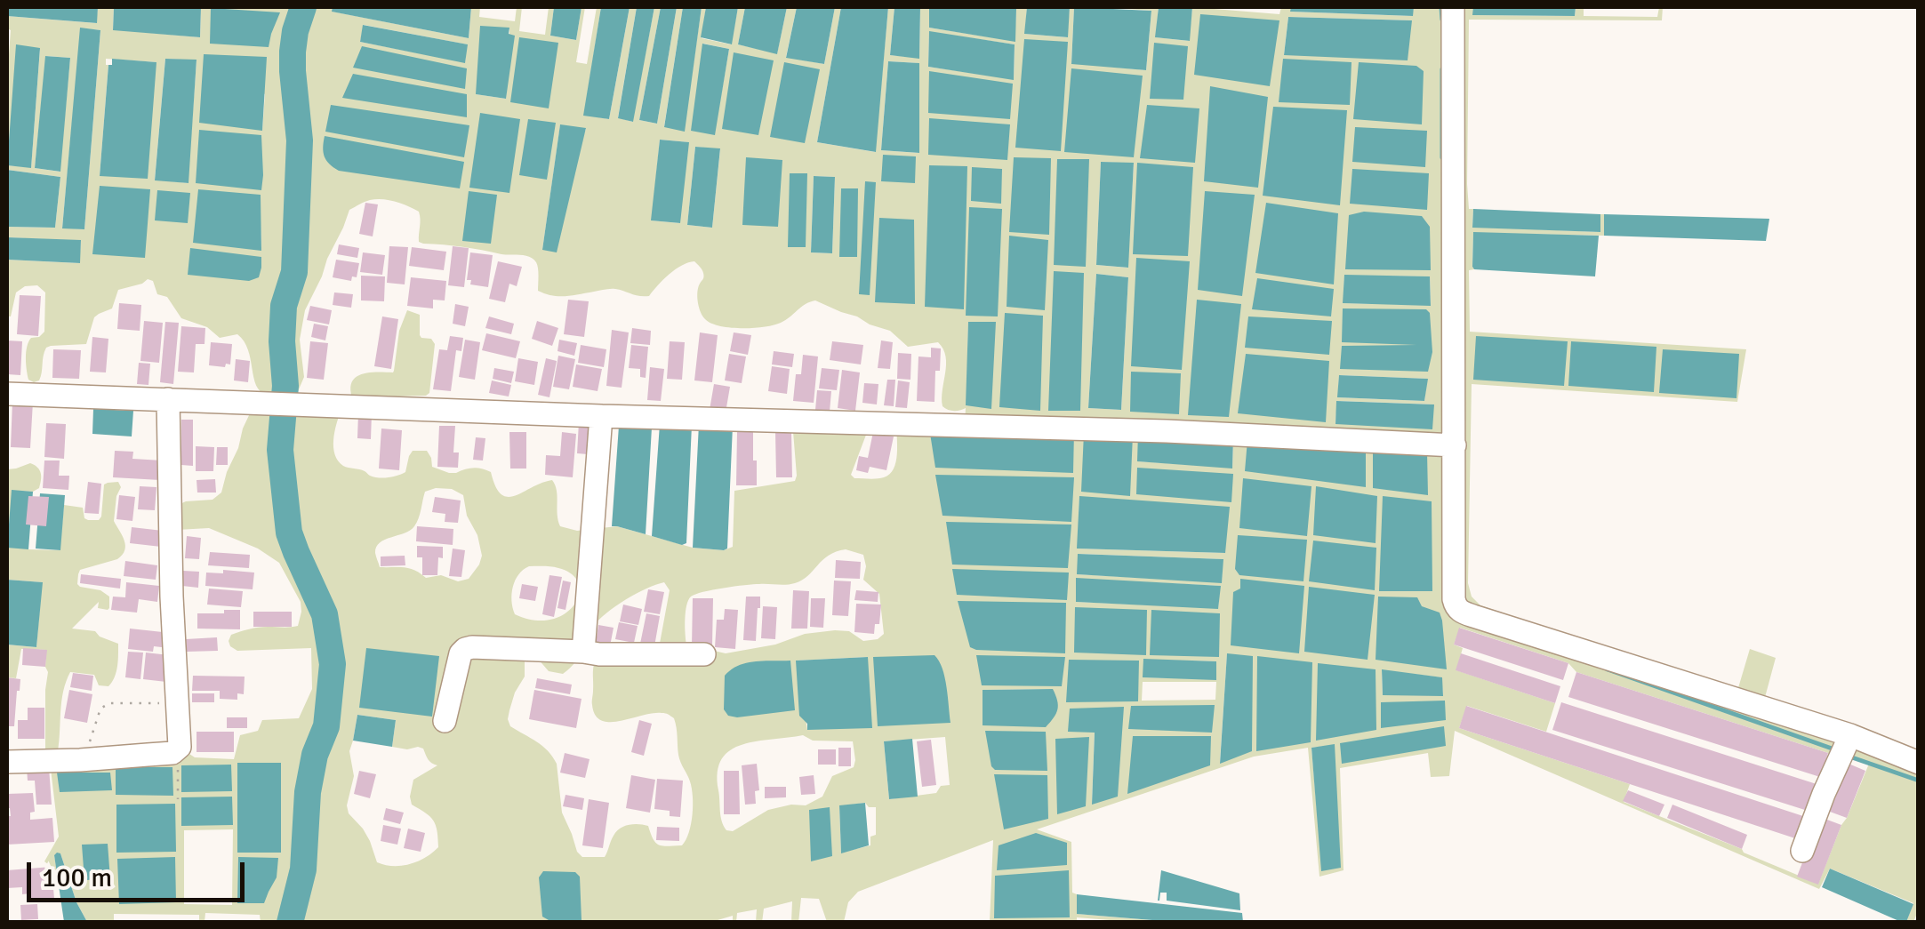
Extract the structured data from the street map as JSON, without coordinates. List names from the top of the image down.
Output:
{
  "scale_bar": "100 m"
}
